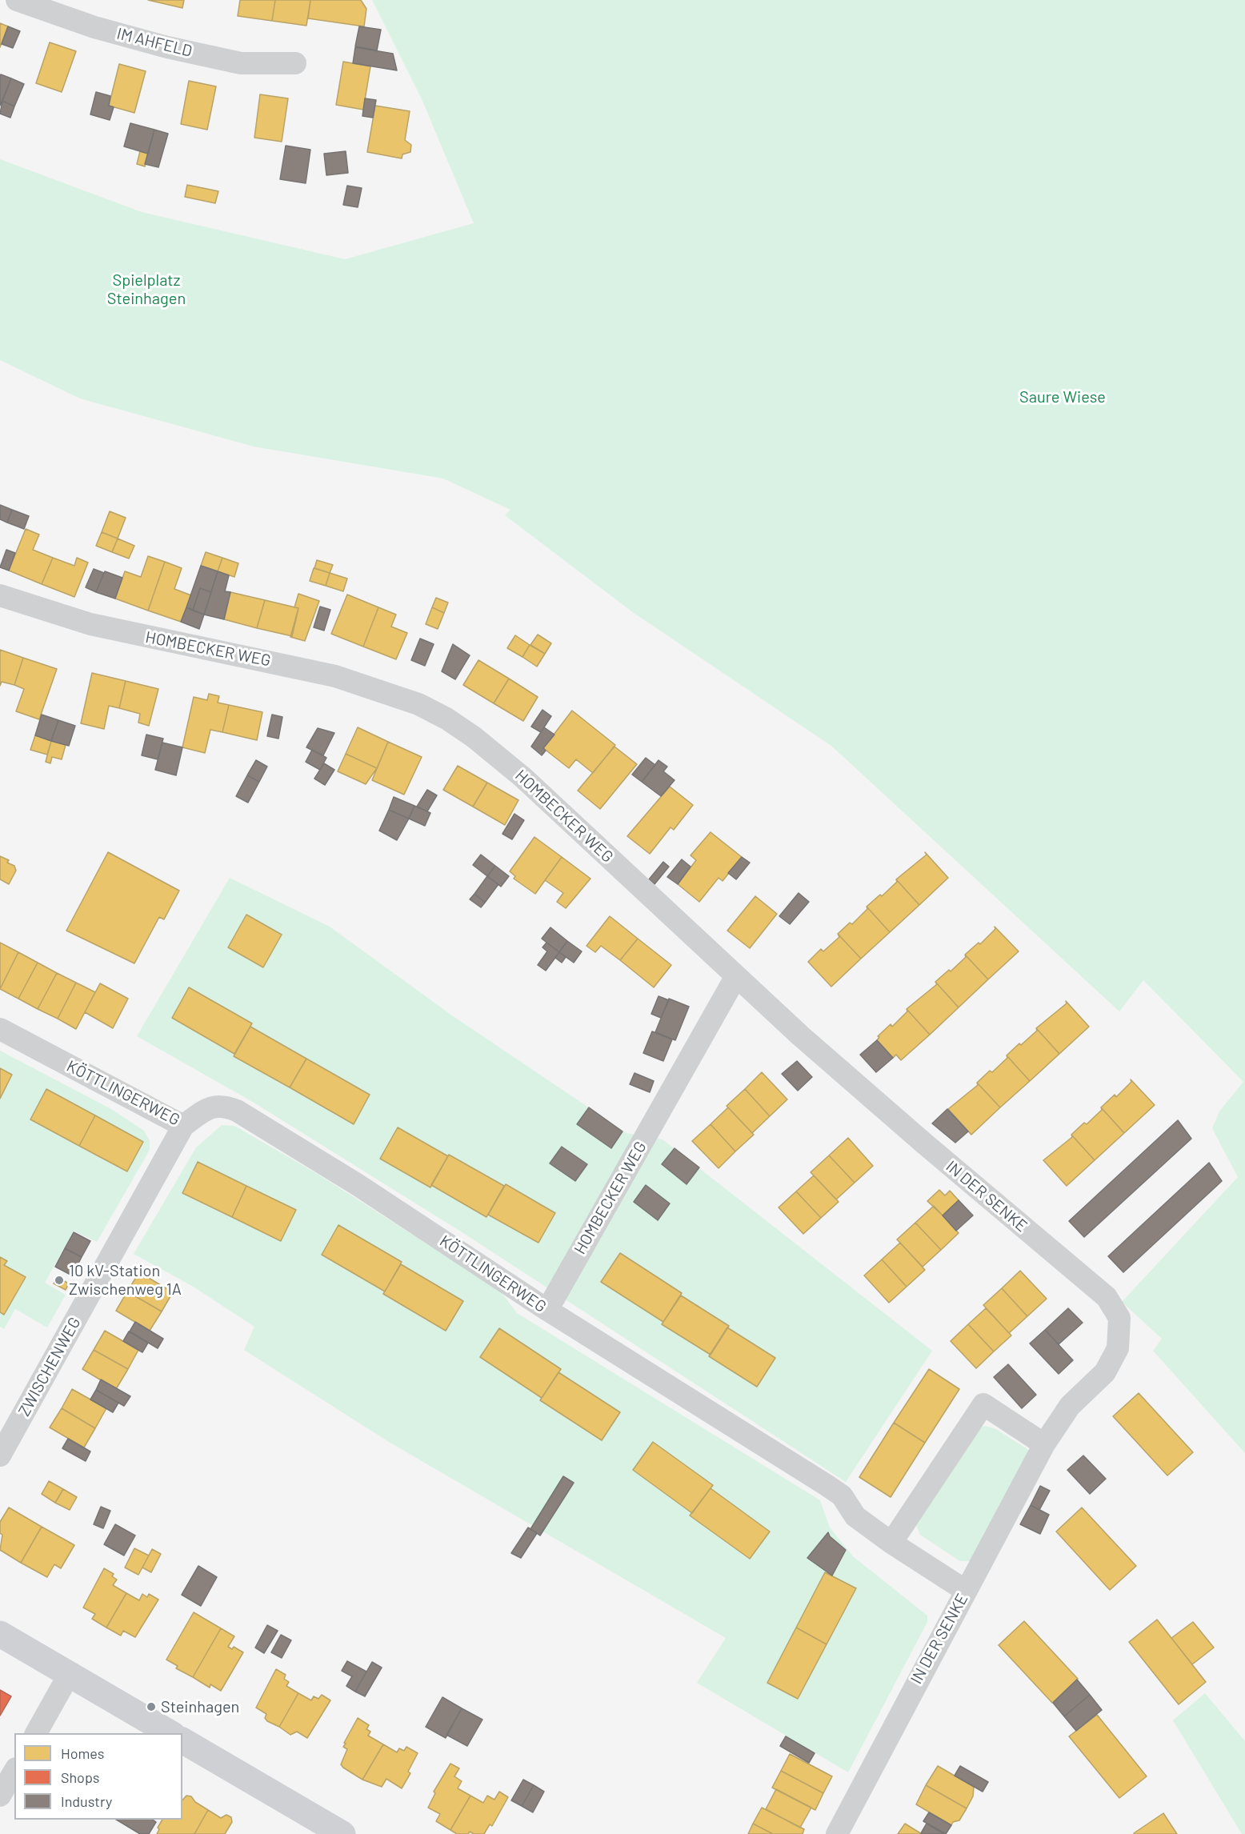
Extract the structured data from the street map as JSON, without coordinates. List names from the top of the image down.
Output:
{
  "streets": {
    "street": [
      "IM AHFELD",
      "HOMBECKER WEG",
      "KÖTTLINGERWEG",
      "IN DER SENKE",
      "ZWISCHENWEG"
    ]
  },
  "crossings": [
    ["HOMBECKER WEG", "KÖTTLINGERWEG"],
    ["HOMBECKER WEG", "IN DER SENKE"],
    ["KÖTTLINGERWEG", "IN DER SENKE"],
    ["KÖTTLINGERWEG", "ZWISCHENWEG"]
  ],
  "parks": ["Spielplatz Steinhagen", "Saure Wiese"],
  "places": ["10 kV-Station Zwischenweg 1A", "Steinhagen"],
  "legend": ["Homes", "Shops", "Industry"]
}
